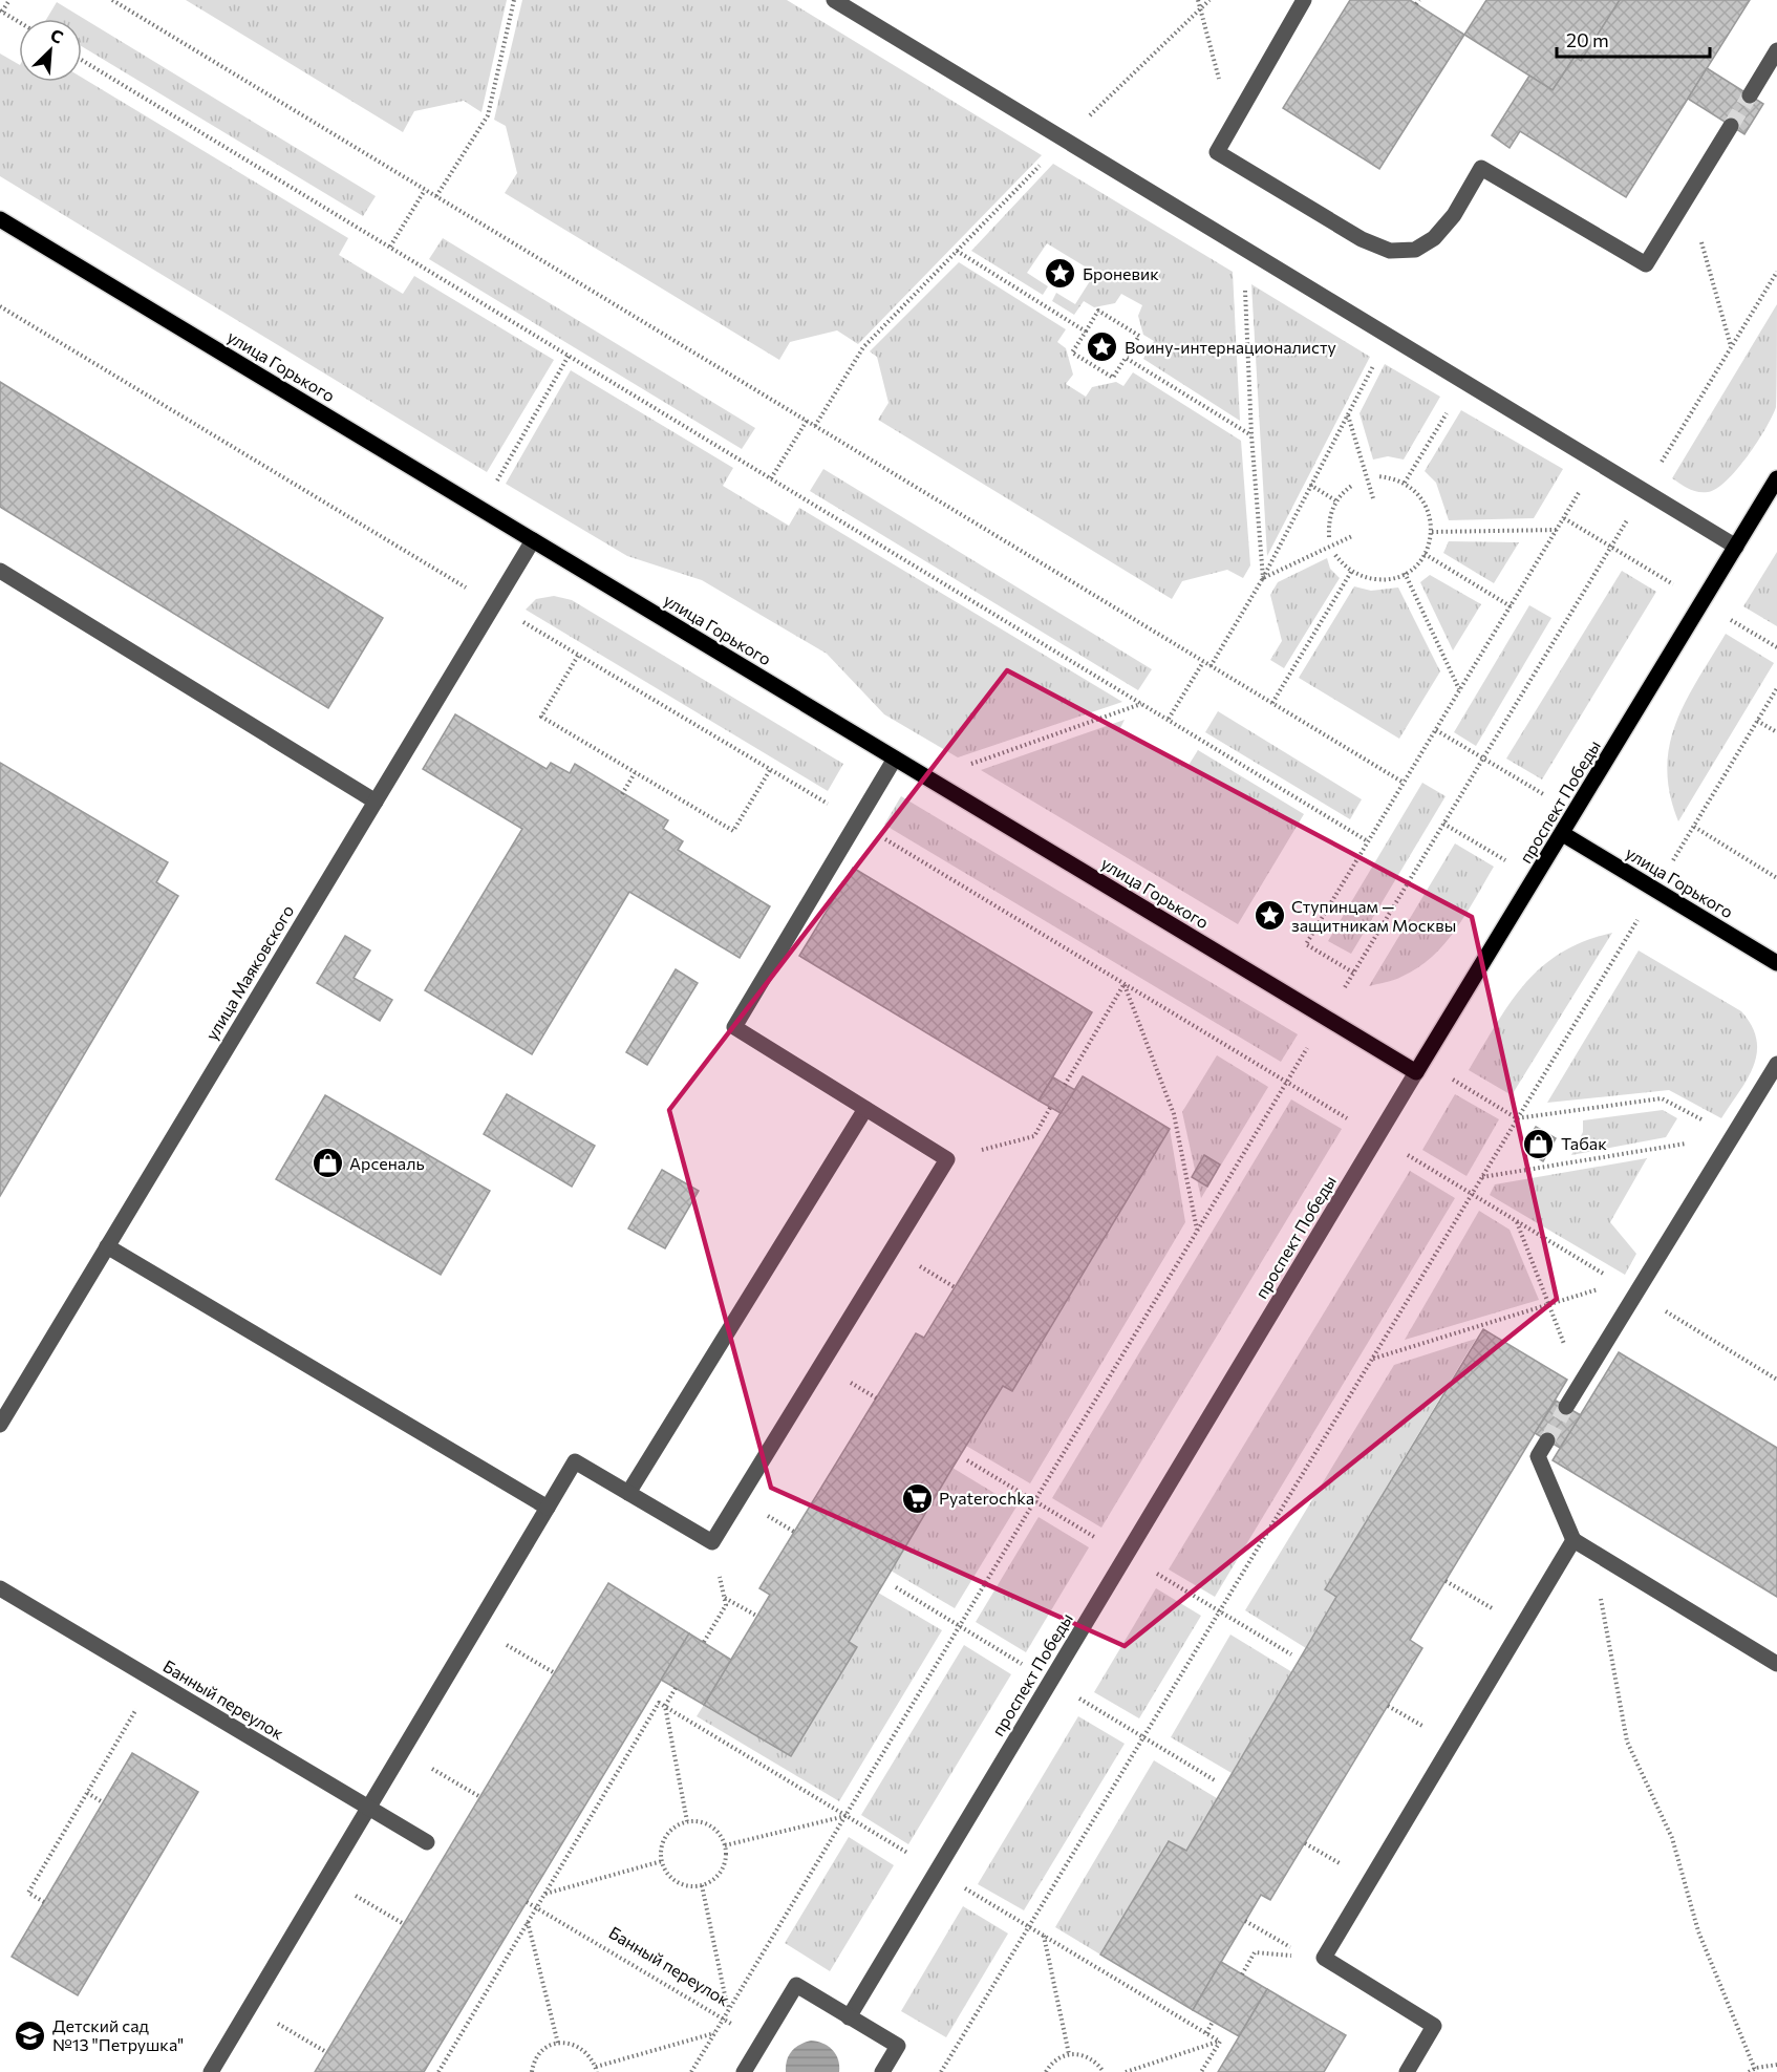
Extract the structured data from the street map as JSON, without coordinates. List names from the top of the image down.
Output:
{
  "streets": {
    "main road": ["улица Горького", "проспект Победы"],
    "street": ["улица Маяковского", "Банный переулок"]
  },
  "crossings": [
    ["улица Горького", "проспект Победы"],
    ["улица Горького", "улица Маяковского"]
  ],
  "places": {
    "place": ["Броневик", "Воину-интернационалисту", "Ступинцам — защитникам Москвы"],
    "shop": ["Табак", "Арсеналь"],
    "supermarket": ["Pyaterochka"],
    "school or university": ["Детский сад №13 \"Петрушка\""]
  },
  "scale_bar": "20 m",
  "north": "top right"
}
